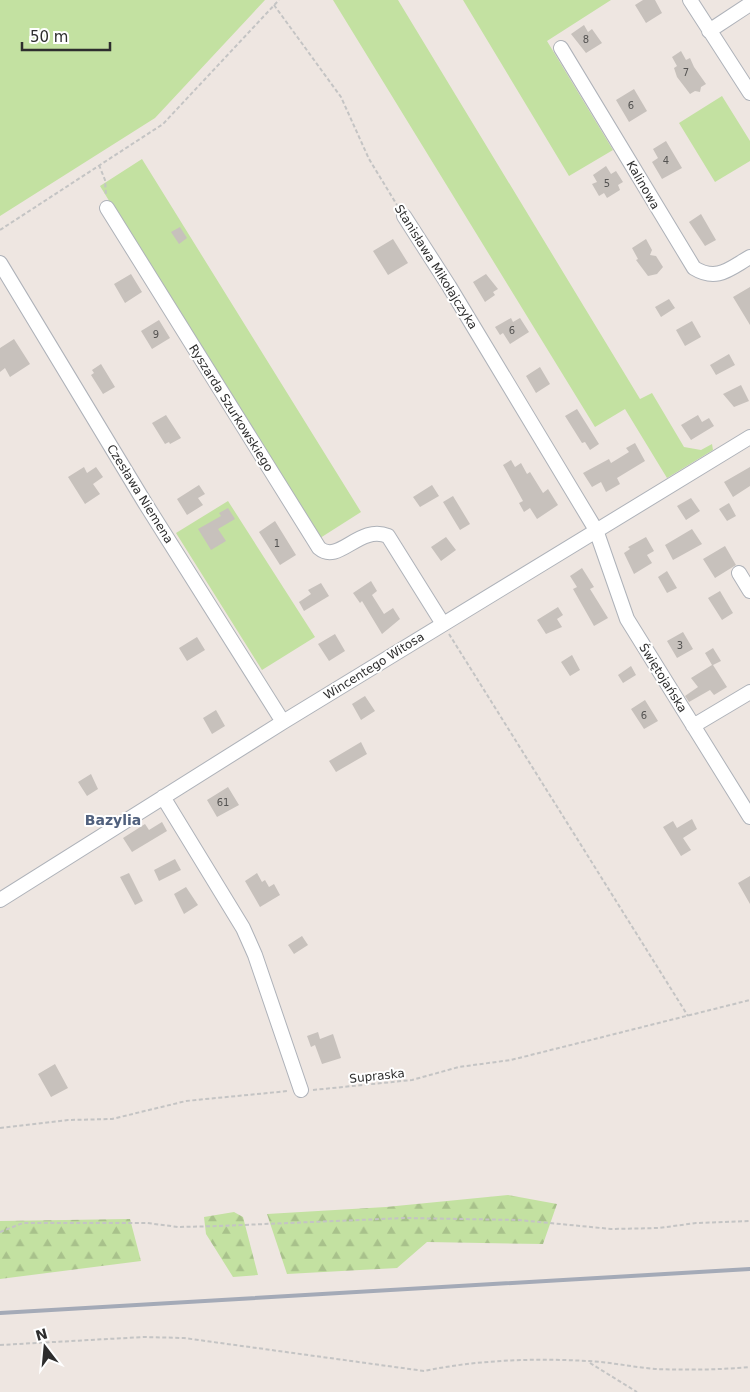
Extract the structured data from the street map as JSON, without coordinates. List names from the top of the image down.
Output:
{
  "streets": {
    "street": [
      "Kalinowa",
      "Stanisława Mikołajczyka",
      "Ryszarda Szurkowskiego",
      "Czesława Niemena",
      "Wincentego Witosa",
      "Świętojańska"
    ],
    "path": ["Supraska"]
  },
  "crossings": [
    ["Stanisława Mikołajczyka", "Wincentego Witosa"],
    ["Stanisława Mikołajczyka", "Świętojańska"],
    ["Ryszarda Szurkowskiego", "Wincentego Witosa"],
    ["Czesława Niemena", "Wincentego Witosa"],
    ["Wincentego Witosa", "Świętojańska"]
  ],
  "districts": ["Bazylia"],
  "house_numbers": [
    "8",
    "7",
    "6",
    "4",
    "5",
    "6",
    "9",
    "1",
    "3",
    "6",
    "61"
  ],
  "scale_bar": "50 m",
  "north": "top"
}
